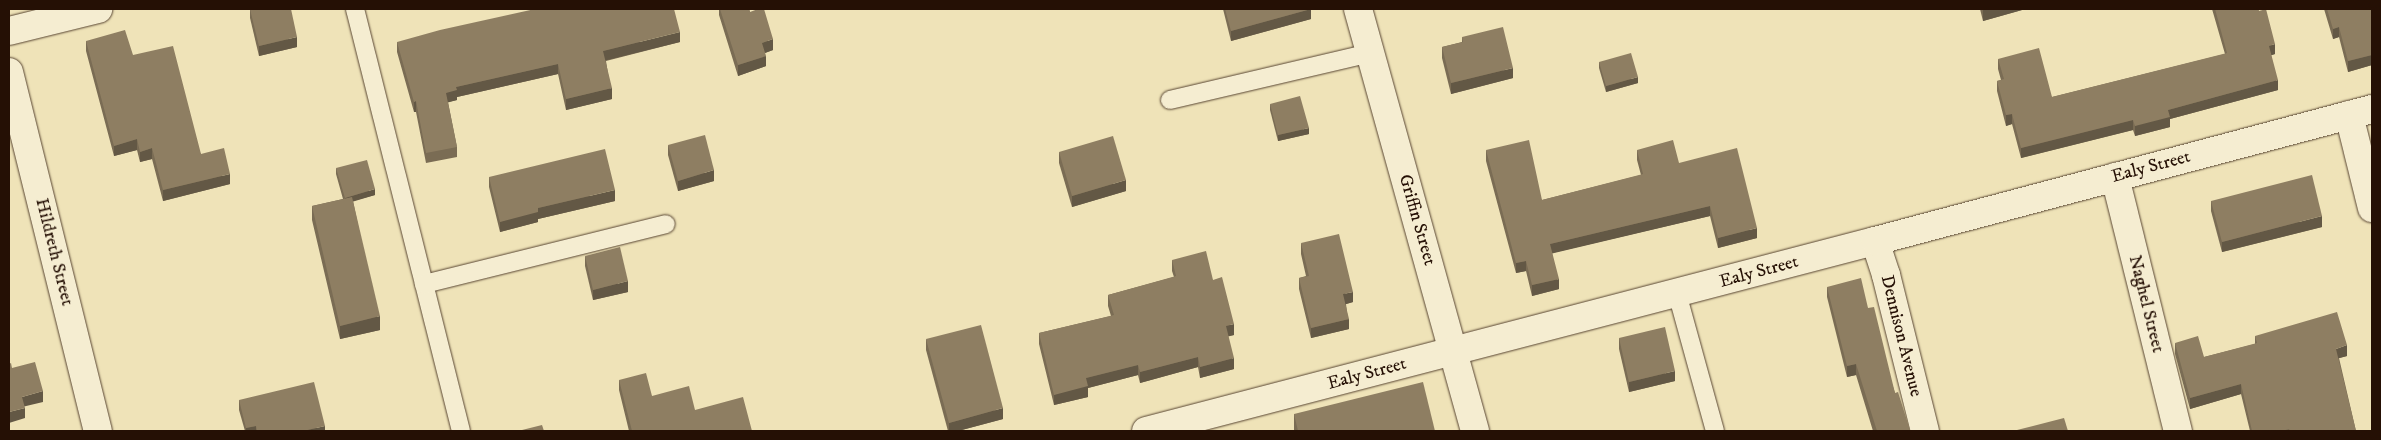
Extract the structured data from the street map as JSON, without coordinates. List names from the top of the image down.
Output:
{
  "streets": {
    "street": [
      "Ealy Street",
      "Griffin Street",
      "Hildreth Street",
      "Naghel Street",
      "Dennison Avenue"
    ]
  },
  "crossings": [
    ["Ealy Street", "Griffin Street"],
    ["Ealy Street", "Naghel Street"],
    ["Ealy Street", "Dennison Avenue"]
  ]
}
